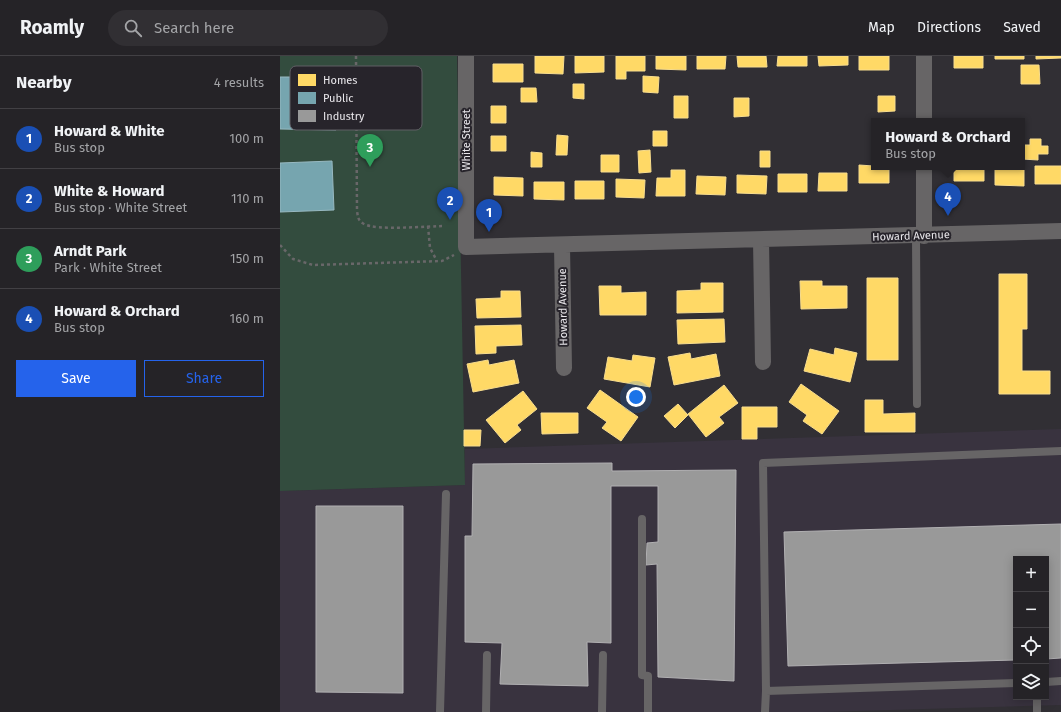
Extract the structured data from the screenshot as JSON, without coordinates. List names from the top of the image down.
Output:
{
  "streets": {
    "street": ["White Street", "Howard Avenue"]
  },
  "crossings": [
    ["White Street", "Howard Avenue"]
  ],
  "legend": ["Homes", "Public", "Industry"],
  "page": {
    "header": "Roamly",
    "search": "Search here",
    "nav": ["Map", "Directions", "Saved"],
    "heading": ["Nearby", "4 results"],
    "list": [
      {
        "mark": "1",
        "name": "Howard & White",
        "note": "Bus stop",
        "value": "100 m"
      },
      {
        "mark": "2",
        "name": "White & Howard",
        "note": "Bus stop · White Street",
        "value": "110 m"
      },
      {
        "mark": "3",
        "name": "Arndt Park",
        "note": "Park · White Street",
        "value": "150 m"
      },
      {
        "mark": "4",
        "name": "Howard & Orchard",
        "note": "Bus stop",
        "value": "160 m"
      }
    ],
    "popup": ["Howard & Orchard", "Bus stop"],
    "pins": [
      "3",
      "4",
      "2",
      "1"
    ],
    "buttons": ["Save", "Share"],
    "map_buttons": ["+", "−"]
  }
}
